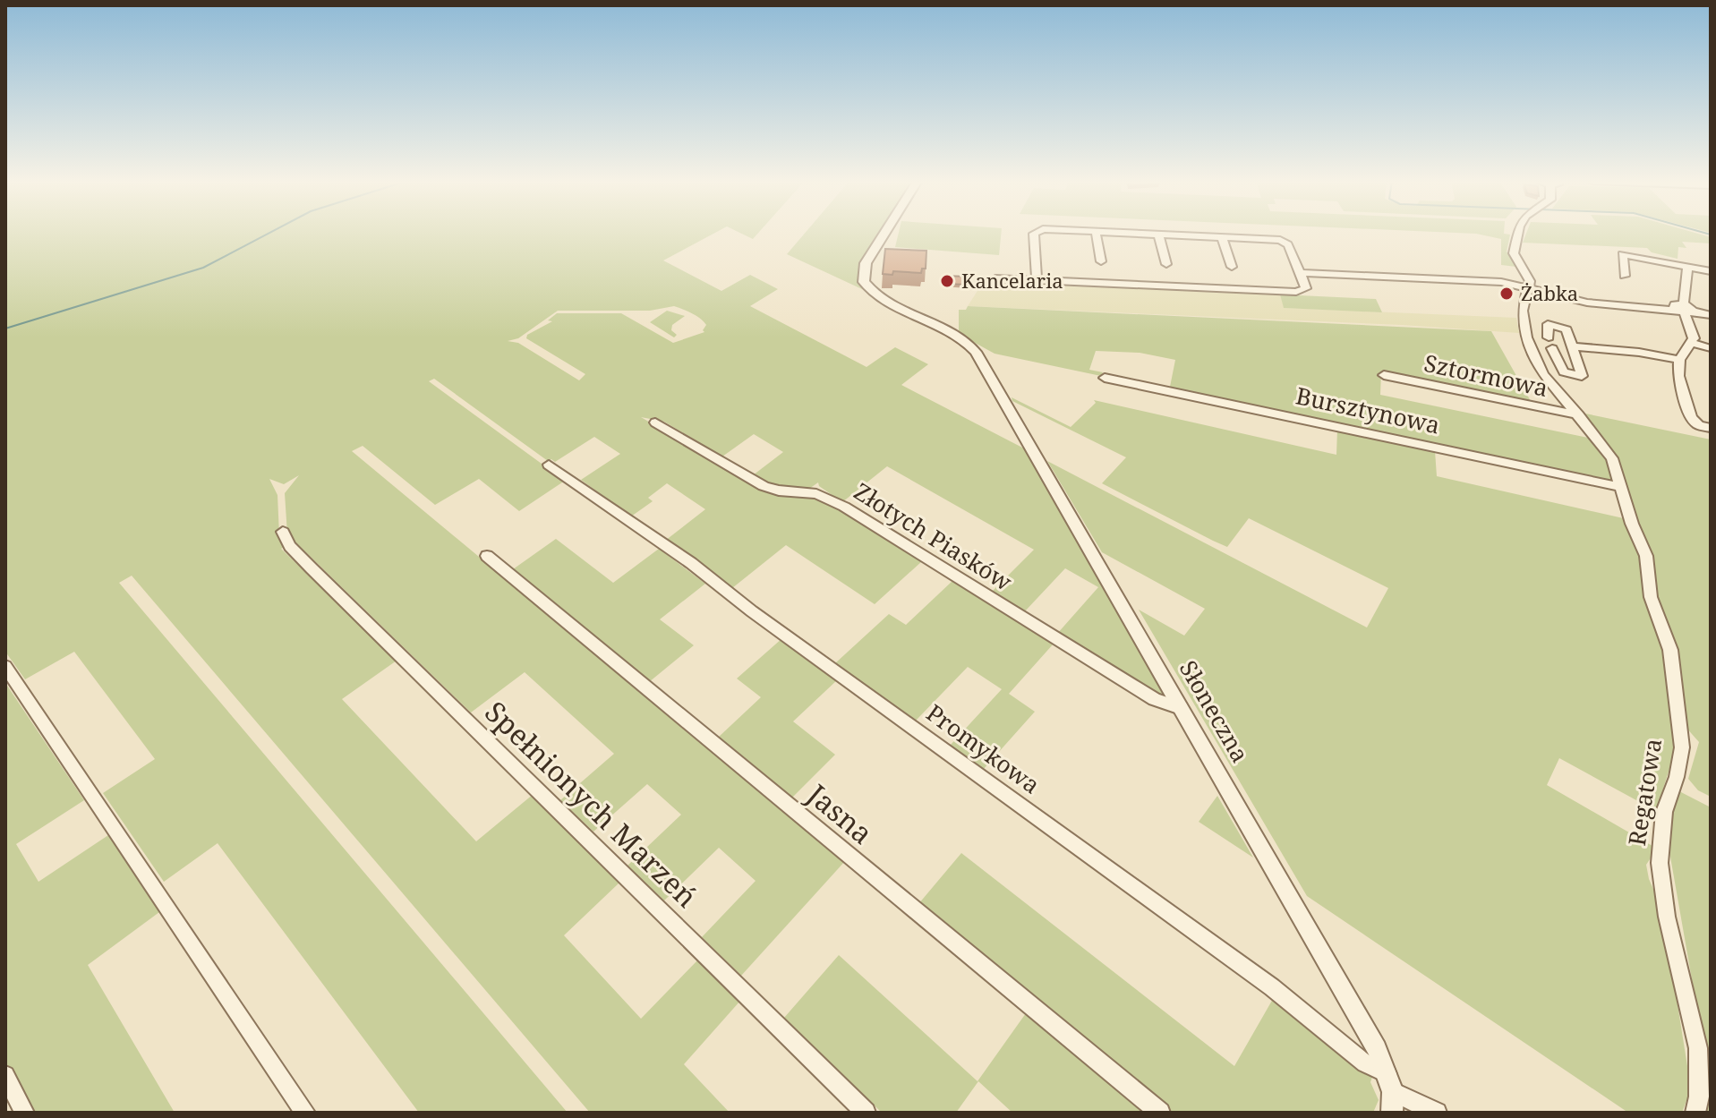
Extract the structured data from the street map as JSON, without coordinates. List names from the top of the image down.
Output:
{
  "streets": {
    "street": [
      "Sztormowa",
      "Bursztynowa",
      "Złotych Piasków",
      "Słoneczna",
      "Promykowa",
      "Regatowa",
      "Spełnionych Marzeń",
      "Jasna"
    ]
  },
  "crossings": [
    ["Sztormowa", "Regatowa"],
    ["Bursztynowa", "Regatowa"],
    ["Złotych Piasków", "Słoneczna"],
    ["Słoneczna", "Promykowa"]
  ],
  "places": ["Kancelaria", "Żabka"]
}
